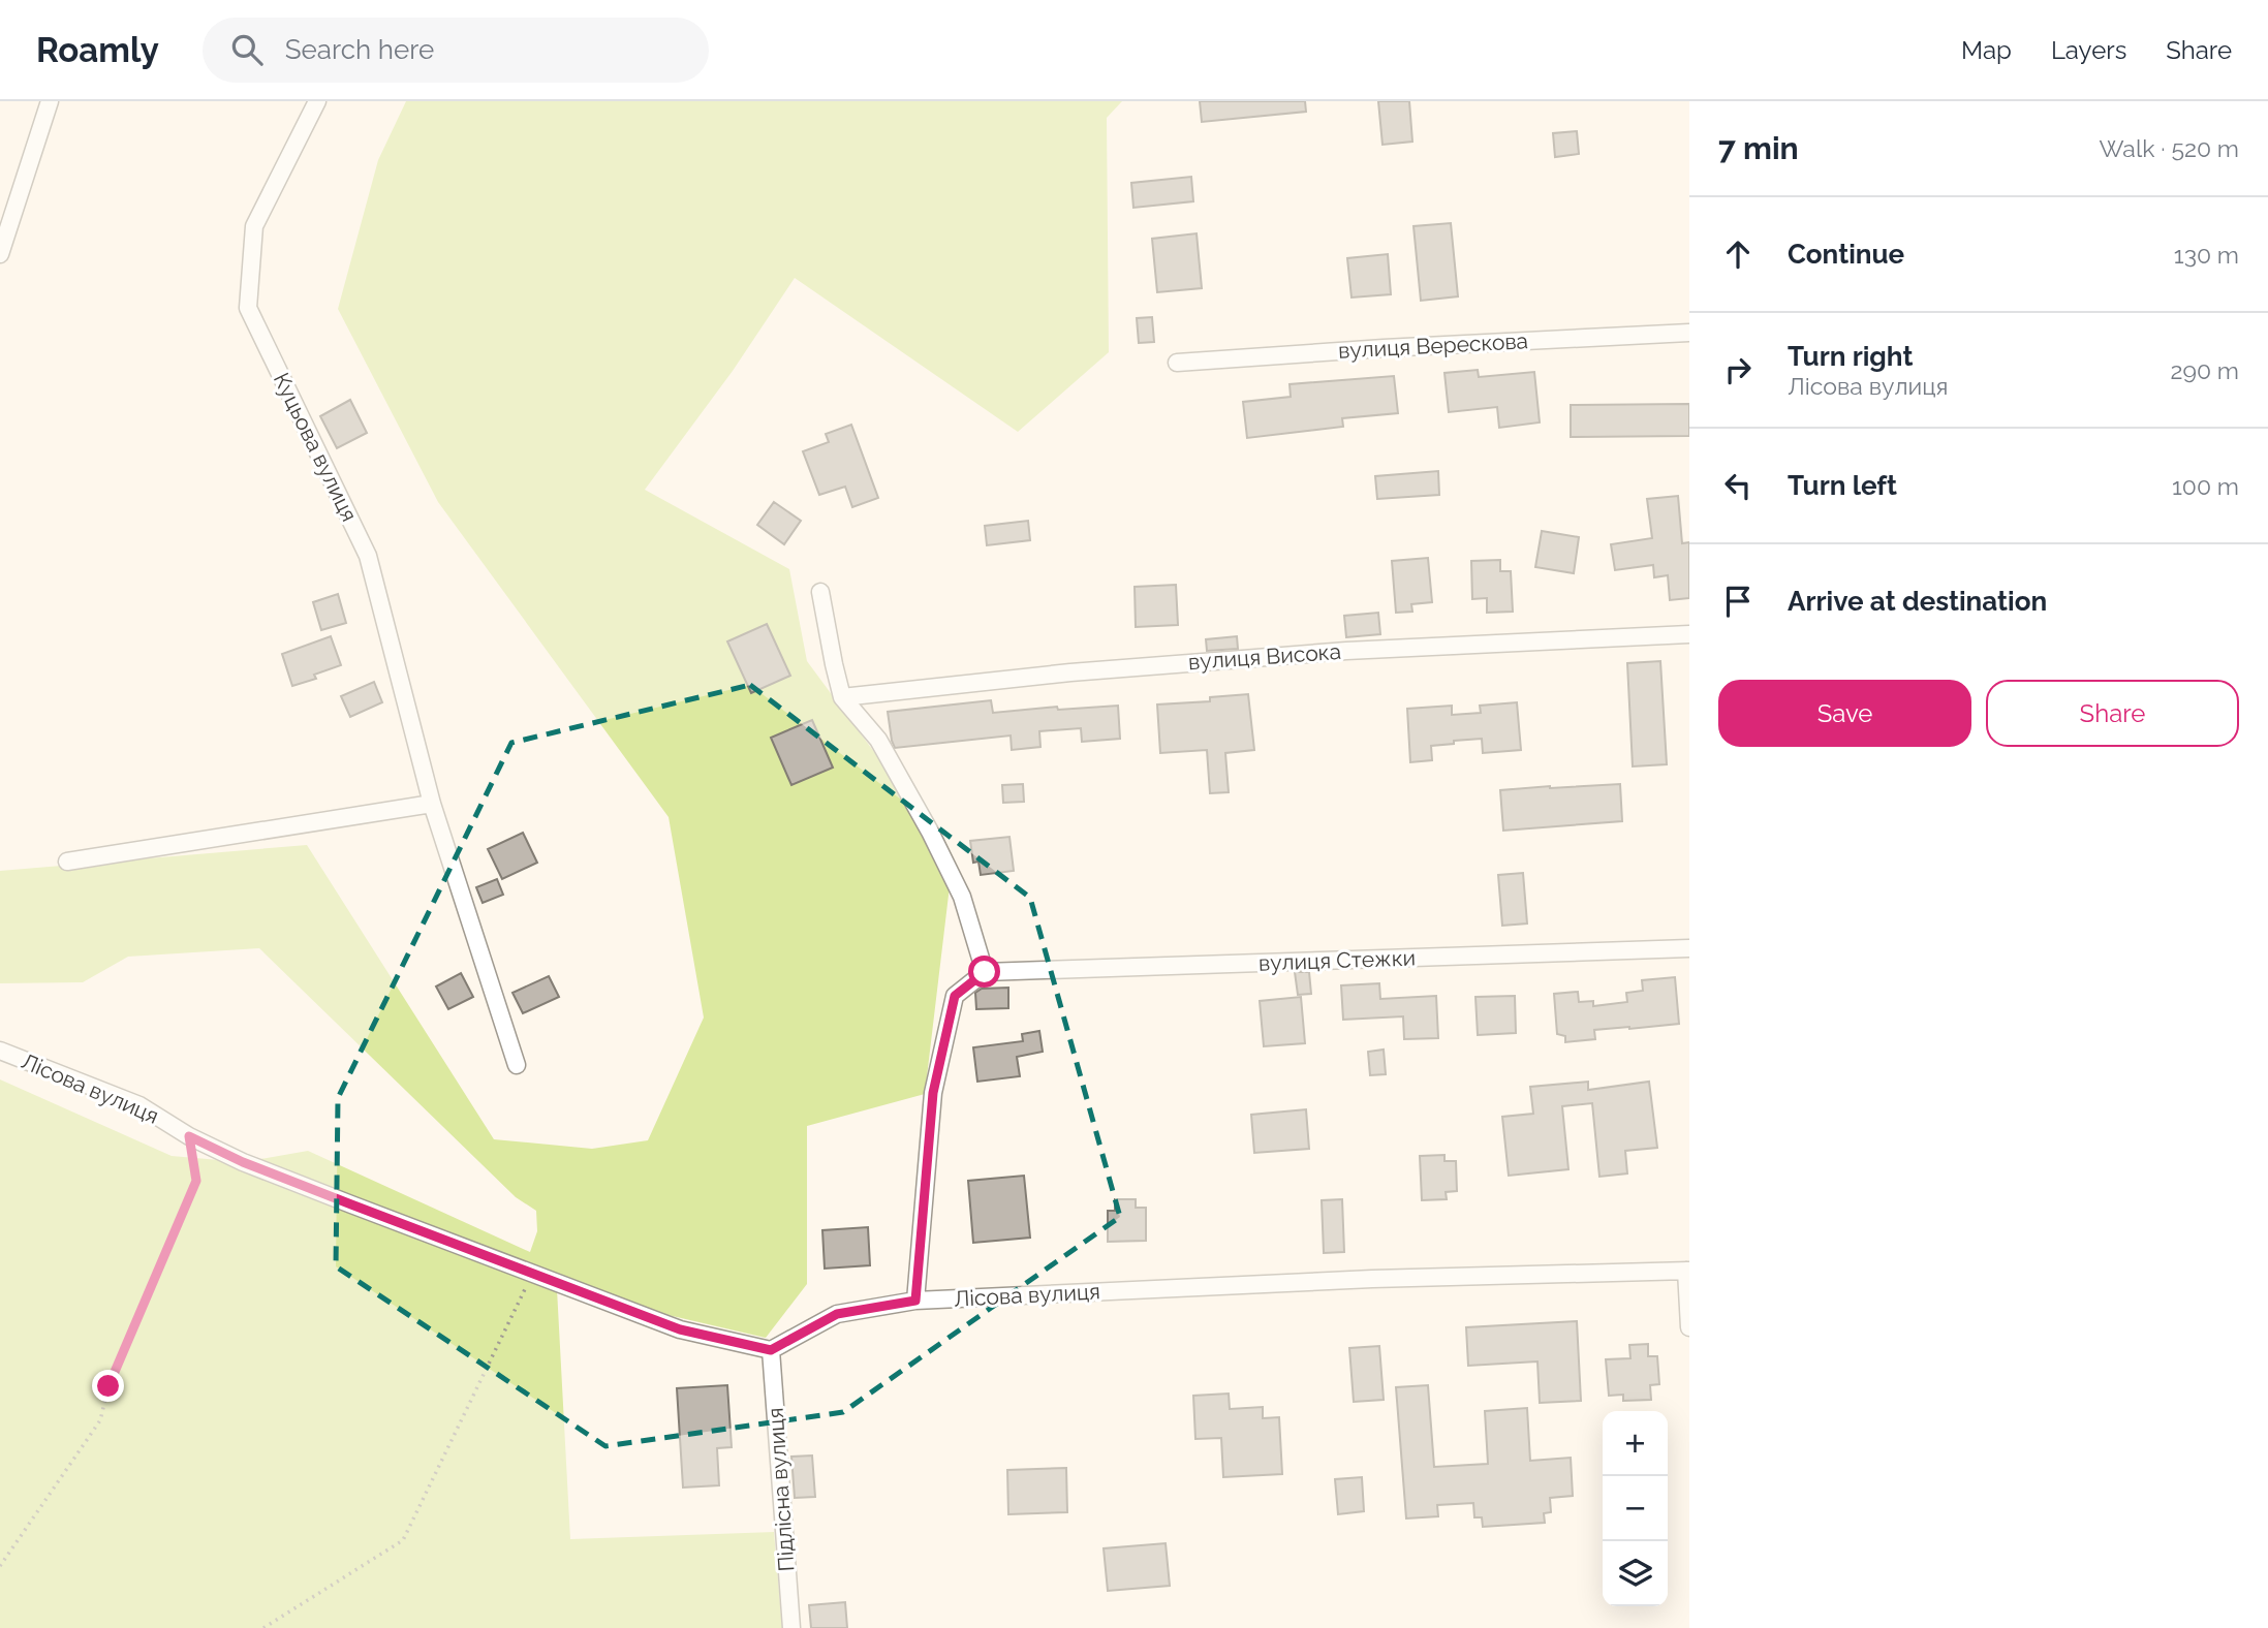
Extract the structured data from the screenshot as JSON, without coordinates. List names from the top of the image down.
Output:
{
  "streets": {
    "street": [
      "вулиця Верескова",
      "Куцьова вулиця",
      "вулиця Висока",
      "вулиця Стежки",
      "Лісова вулиця",
      "Підлісна вулиця"
    ]
  },
  "crossings": [
    ["Лісова вулиця", "Підлісна вулиця"]
  ],
  "page": {
    "header": "Roamly",
    "search": "Search here",
    "nav": ["Map", "Layers", "Share"],
    "heading": ["7 min", "Walk · 520 m"],
    "list": [
      ["Continue", "130 m"],
      ["Turn right", "Лісова вулиця", "290 m"],
      ["Turn left", "100 m"],
      "Arrive at destination"
    ],
    "buttons": ["Save", "Share"],
    "map_buttons": ["+", "−"]
  }
}
